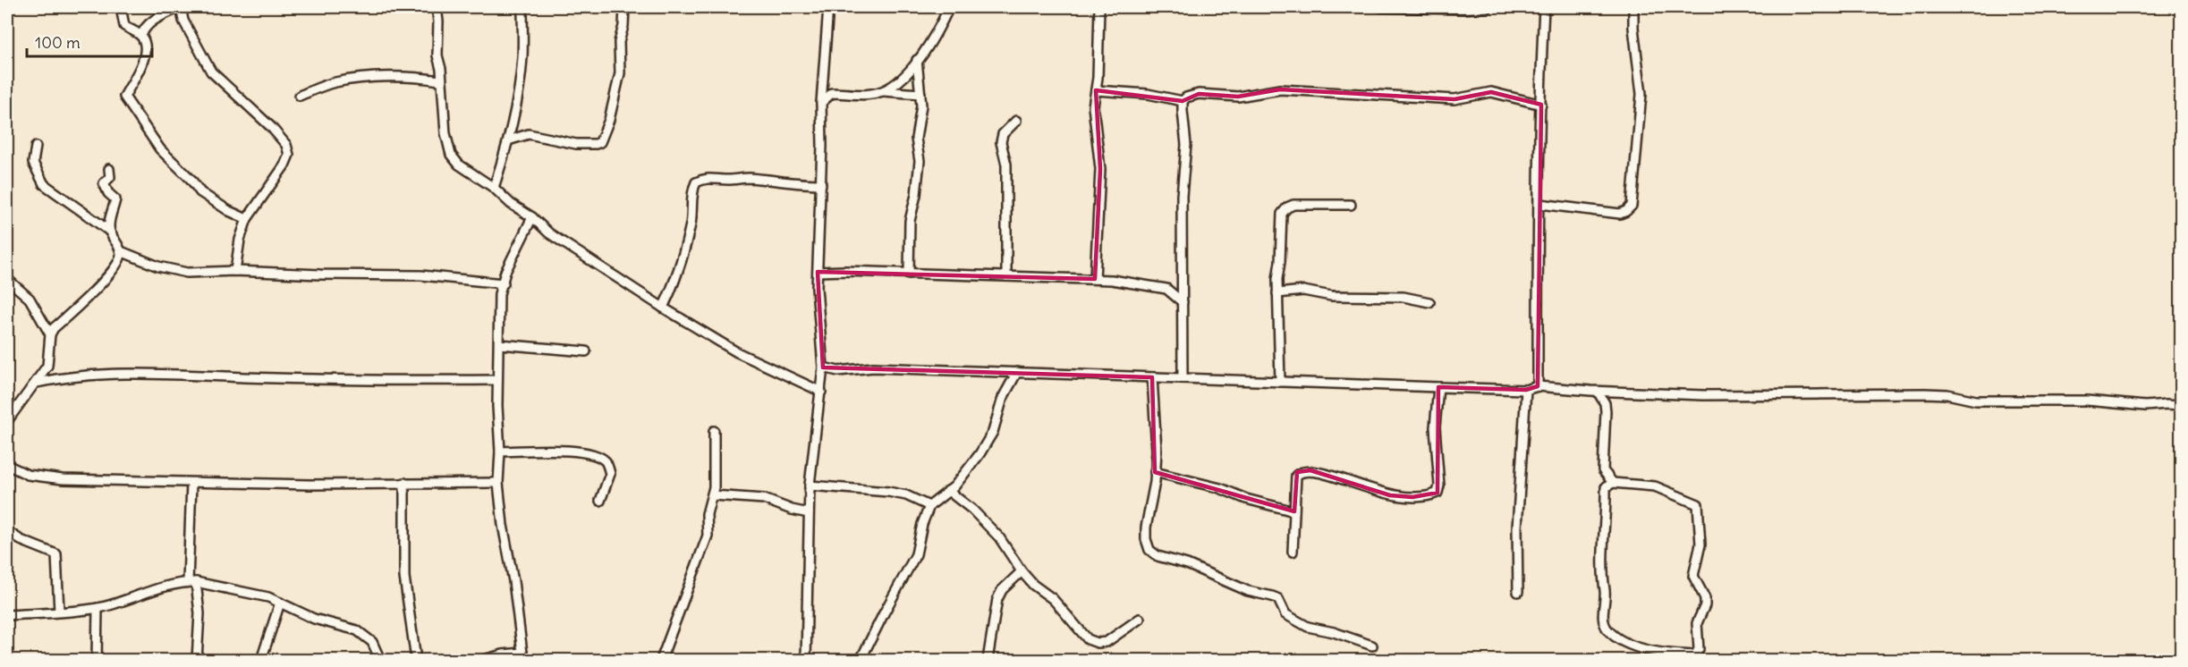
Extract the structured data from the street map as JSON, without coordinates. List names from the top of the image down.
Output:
{
  "scale_bar": "100 m"
}
